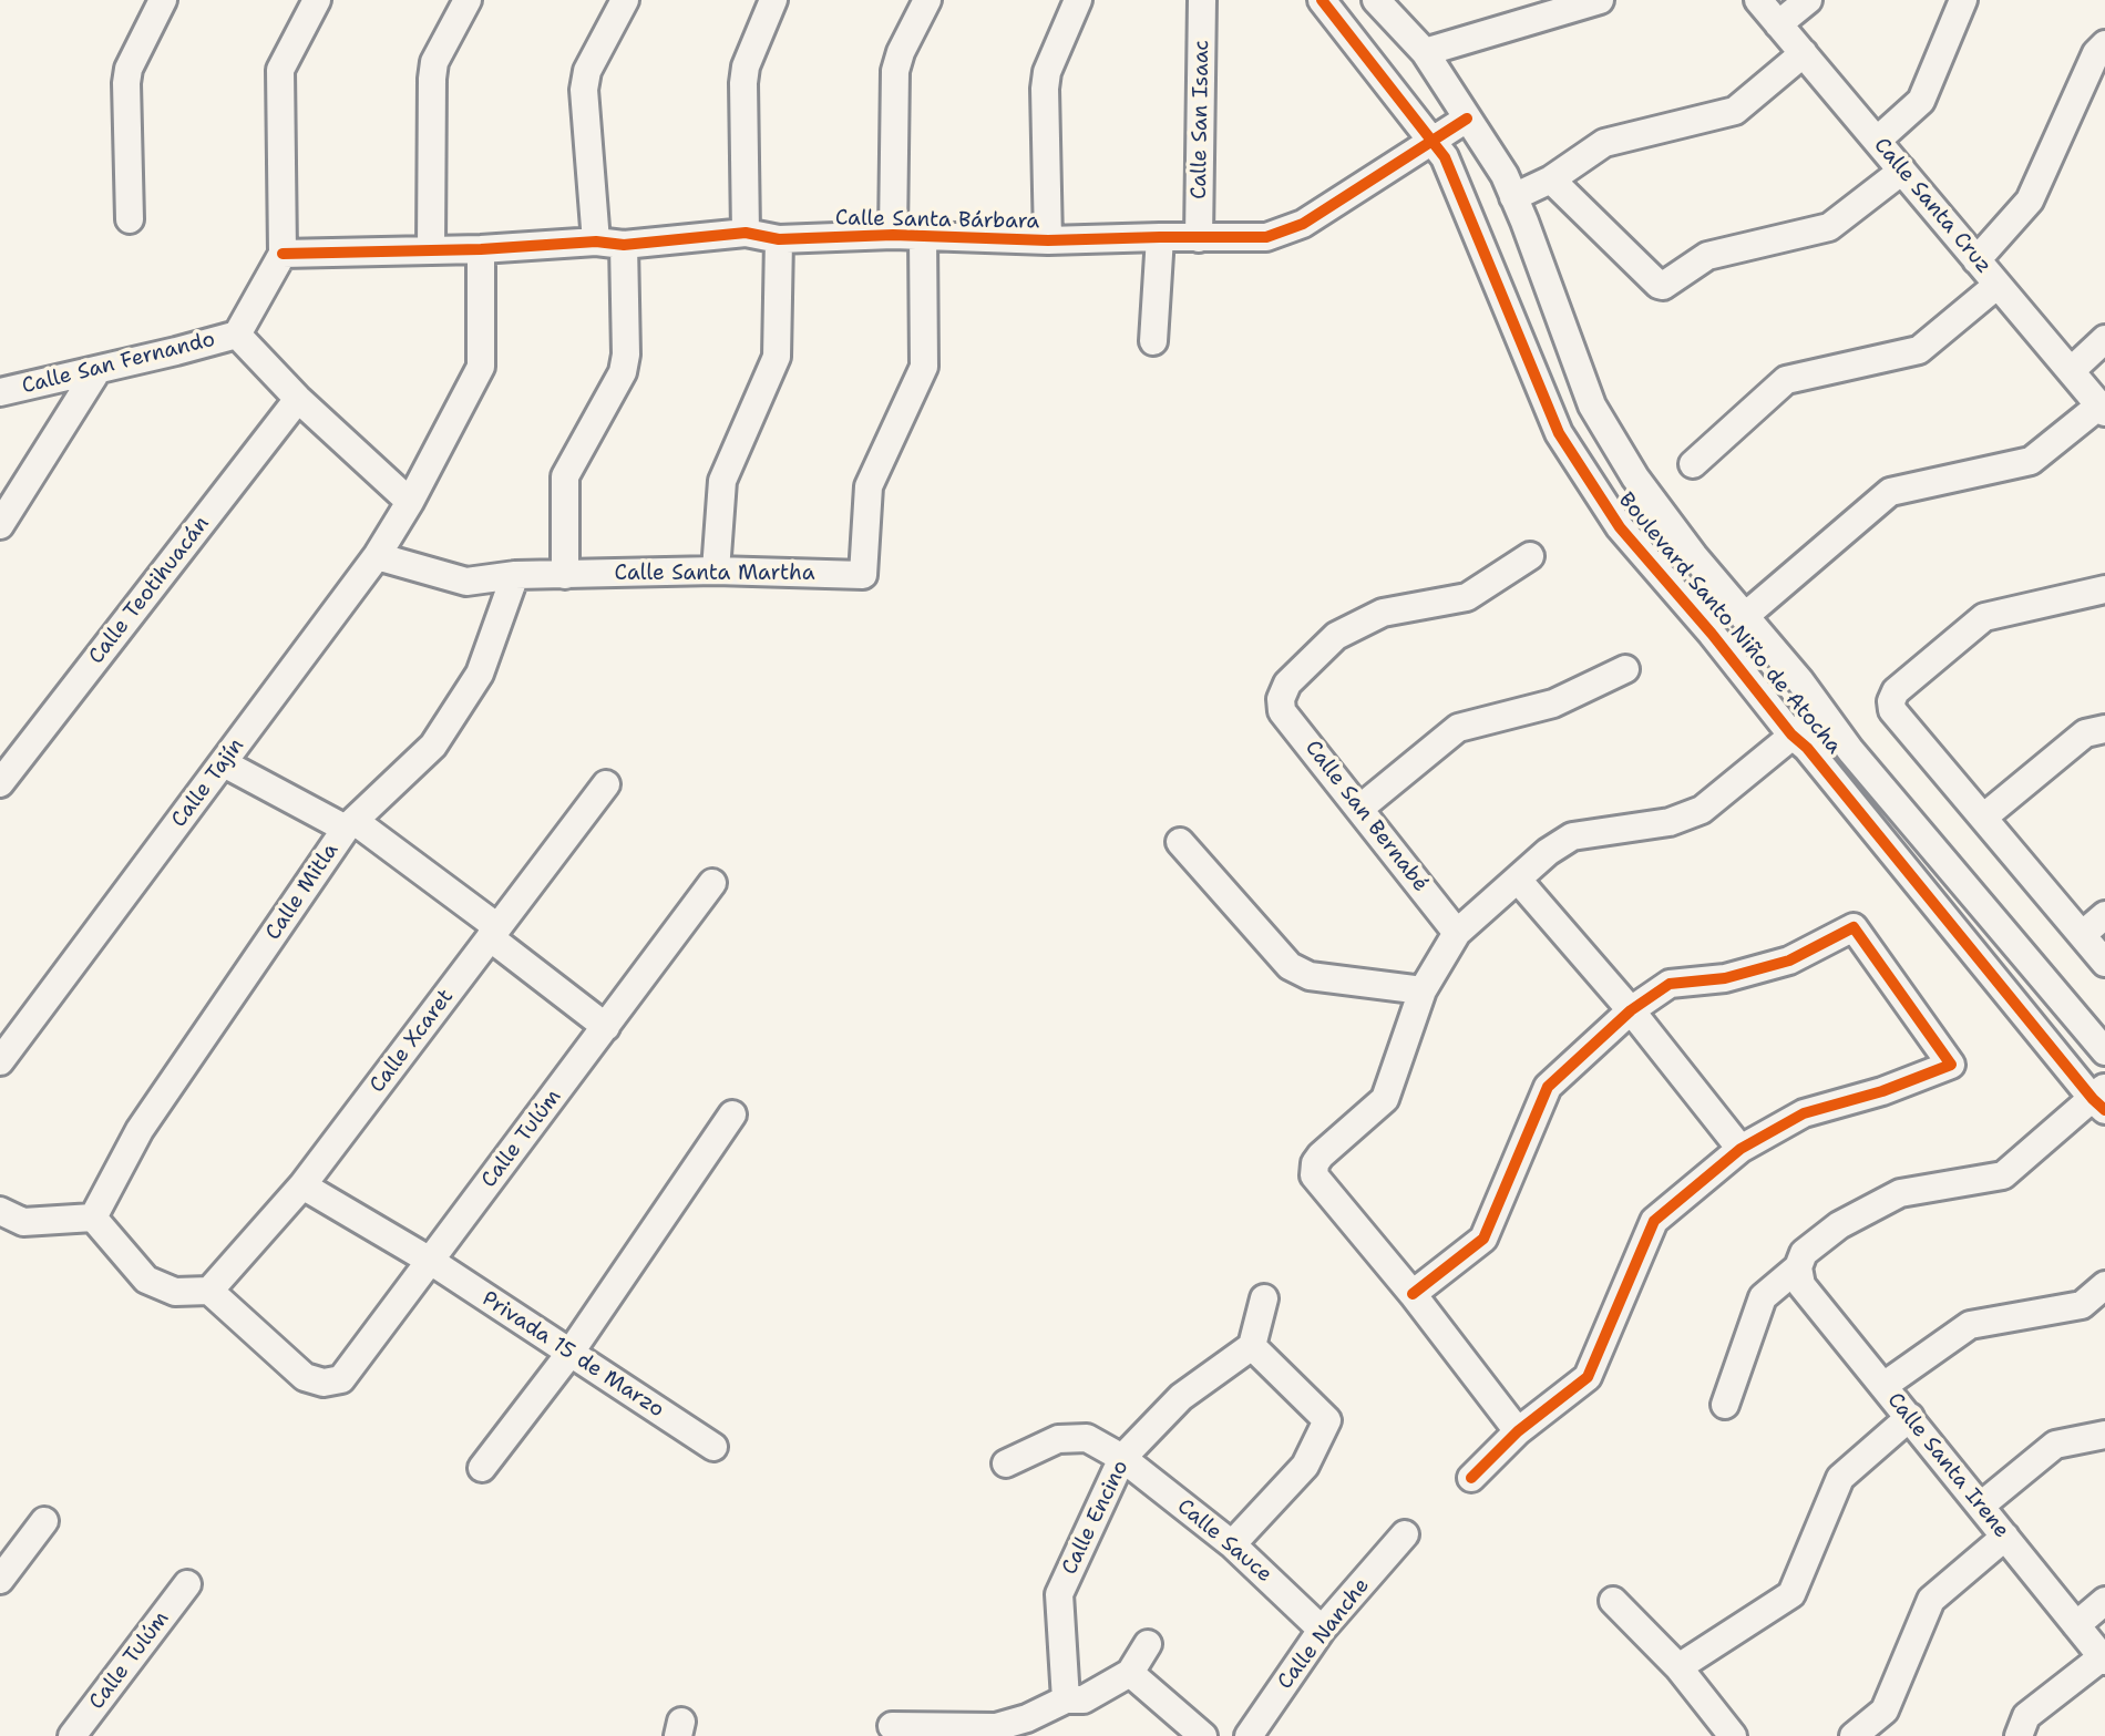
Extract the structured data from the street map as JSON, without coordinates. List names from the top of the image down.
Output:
{
  "streets": {
    "street": [
      "Calle San Isaac",
      "Calle Santa Cruz",
      "Calle Santa Bárbara",
      "Calle San Fernando",
      "Calle Santa Martha",
      "Calle Teotihuacán",
      "Boulevard Santo Niño de Atocha",
      "Calle Tajín",
      "Calle San Bernabé",
      "Calle Mitla",
      "Calle Xcaret",
      "Calle Tulúm",
      "Privada 15 de Marzo",
      "Calle Santa Irene",
      "Calle Encino",
      "Calle Sauce",
      "Calle Nanche"
    ]
  },
  "crossings": [
    ["Calle San Isaac", "Calle Santa Bárbara"],
    ["Calle Santa Bárbara", "Calle San Fernando"],
    ["Calle Santa Bárbara", "Calle Santa Martha"],
    ["Calle Santa Bárbara", "Boulevard Santo Niño de Atocha"],
    ["Calle Santa Bárbara", "Calle Tajín"],
    ["Calle Santa Martha", "Calle Tajín"],
    ["Calle Santa Martha", "Calle Mitla"],
    ["Calle Xcaret", "Calle Tulúm"],
    ["Calle Xcaret", "Privada 15 de Marzo"],
    ["Calle Tulúm", "Privada 15 de Marzo"],
    ["Calle Encino", "Calle Sauce"],
    ["Calle Sauce", "Calle Nanche"]
  ]
}
